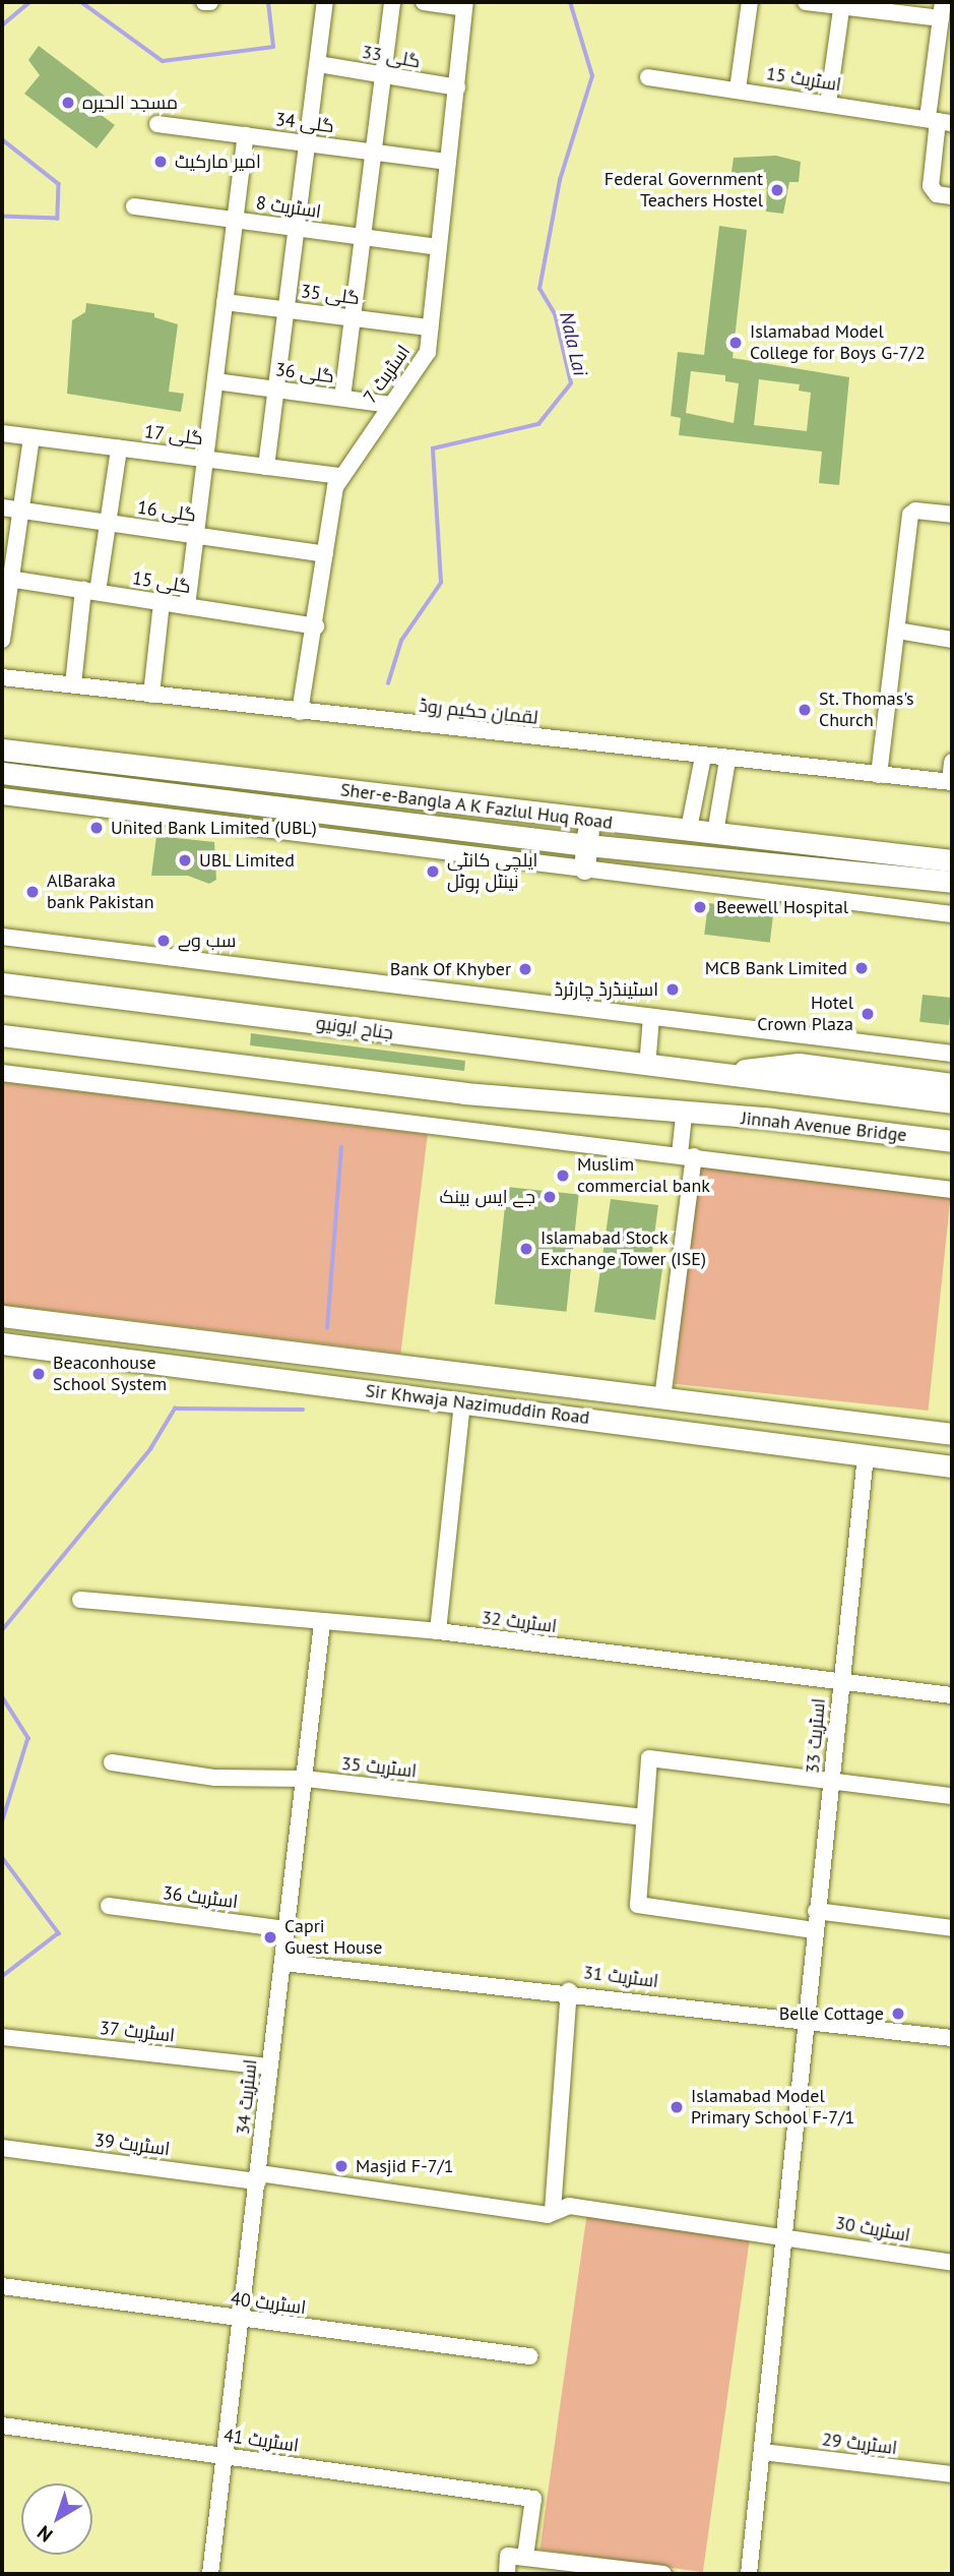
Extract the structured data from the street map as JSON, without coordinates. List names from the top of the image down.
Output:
{
  "streets": {
    "main road": [
      "Sher-e-Bangla A K Fazlul Huq Road",
      "جناح ایونیو",
      "Jinnah Avenue Bridge",
      "Sir Khwaja Nazimuddin Road"
    ],
    "street": [
      "گلی 33",
      "اسٹریٹ 15",
      "گلی 34",
      "اسٹریٹ 8",
      "گلی 35",
      "گلی 36",
      "اسٹریٹ 7",
      "گلی 17",
      "گلی 16",
      "گلی 15",
      "لقمان حکیم روڈ",
      "اسٹریٹ 32",
      "اسٹریٹ 33",
      "اسٹریٹ 35",
      "اسٹریٹ 36",
      "اسٹریٹ 31",
      "اسٹریٹ 37",
      "اسٹریٹ 34",
      "اسٹریٹ 39",
      "اسٹریٹ 30",
      "اسٹریٹ 40",
      "اسٹریٹ 41",
      "اسٹریٹ 29"
    ]
  },
  "crossings": [
    ["گلی 33", "اسٹریٹ 7"],
    ["گلی 34", "اسٹریٹ 7"],
    ["اسٹریٹ 8", "اسٹریٹ 7"],
    ["گلی 35", "اسٹریٹ 7"],
    ["گلی 36", "اسٹریٹ 7"],
    ["اسٹریٹ 7", "گلی 17"],
    ["اسٹریٹ 7", "گلی 16"],
    ["اسٹریٹ 7", "گلی 15"],
    ["اسٹریٹ 7", "لقمان حکیم روڈ"],
    ["Sir Khwaja Nazimuddin Road", "اسٹریٹ 33"],
    ["اسٹریٹ 32", "اسٹریٹ 33"],
    ["اسٹریٹ 32", "اسٹریٹ 34"],
    ["اسٹریٹ 33", "اسٹریٹ 31"],
    ["اسٹریٹ 33", "اسٹریٹ 30"],
    ["اسٹریٹ 33", "اسٹریٹ 29"],
    ["اسٹریٹ 35", "اسٹریٹ 34"],
    ["اسٹریٹ 36", "اسٹریٹ 34"],
    ["اسٹریٹ 31", "اسٹریٹ 34"],
    ["اسٹریٹ 37", "اسٹریٹ 34"],
    ["اسٹریٹ 34", "اسٹریٹ 39"],
    ["اسٹریٹ 34", "اسٹریٹ 40"],
    ["اسٹریٹ 34", "اسٹریٹ 41"],
    ["اسٹریٹ 39", "اسٹریٹ 30"]
  ],
  "water": ["Nala Lai"],
  "places": [
    "مسجد الحیرہ",
    "امیر مارکیٹ",
    "Federal Government Teachers Hostel",
    "Islamabad Model College for Boys G-7/2",
    "St. Thomas's Church",
    "United Bank Limited (UBL)",
    "UBL Limited",
    "ایلچی کانٹی نینٹل ہوٹل",
    "AlBaraka bank Pakistan",
    "Beewell Hospital",
    "سب وے",
    "MCB Bank Limited",
    "Bank Of Khyber",
    "اسٹینڈرڈ چارٹرڈ",
    "Hotel Crown Plaza",
    "Muslim commercial bank",
    "جے ایس بینک",
    "Islamabad Stock Exchange Tower (ISE)",
    "Beaconhouse School System",
    "Capri Guest House",
    "Belle Cottage",
    "Islamabad Model Primary School F-7/1",
    "Masjid F-7/1"
  ],
  "north": "bottom left"
}
